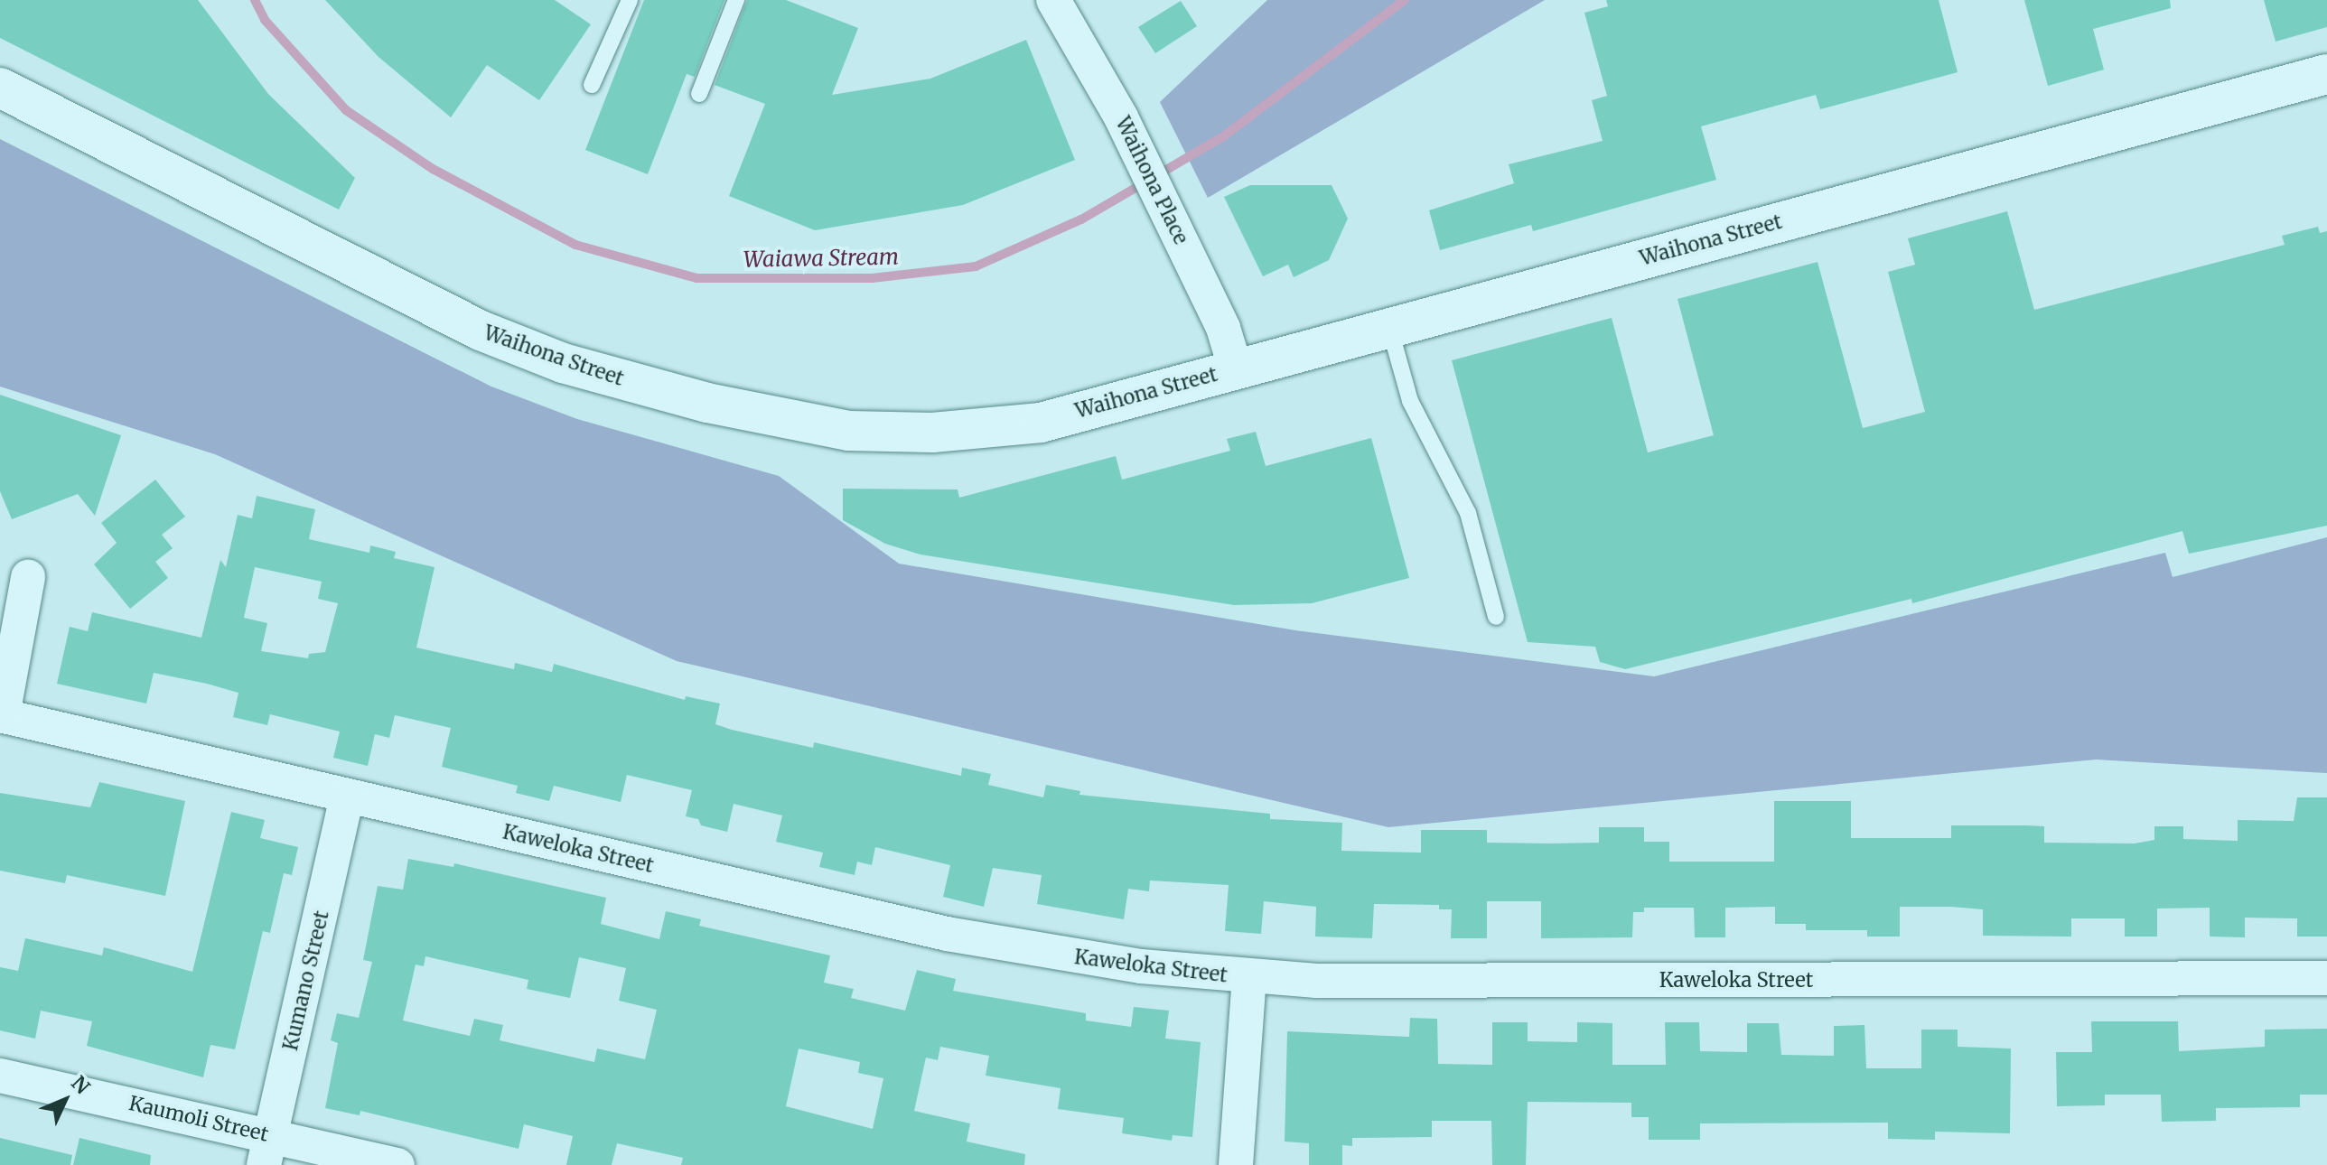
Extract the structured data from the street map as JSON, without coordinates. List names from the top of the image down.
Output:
{
  "streets": {
    "street": [
      "Waihona Place",
      "Waihona Street",
      "Kaweloka Street",
      "Kumano Street",
      "Kaumoli Street"
    ]
  },
  "crossings": [
    ["Waihona Place", "Waihona Street"],
    ["Kaweloka Street", "Kumano Street"],
    ["Kumano Street", "Kaumoli Street"]
  ],
  "water": ["Waiawa Stream"],
  "north": "top right"
}
